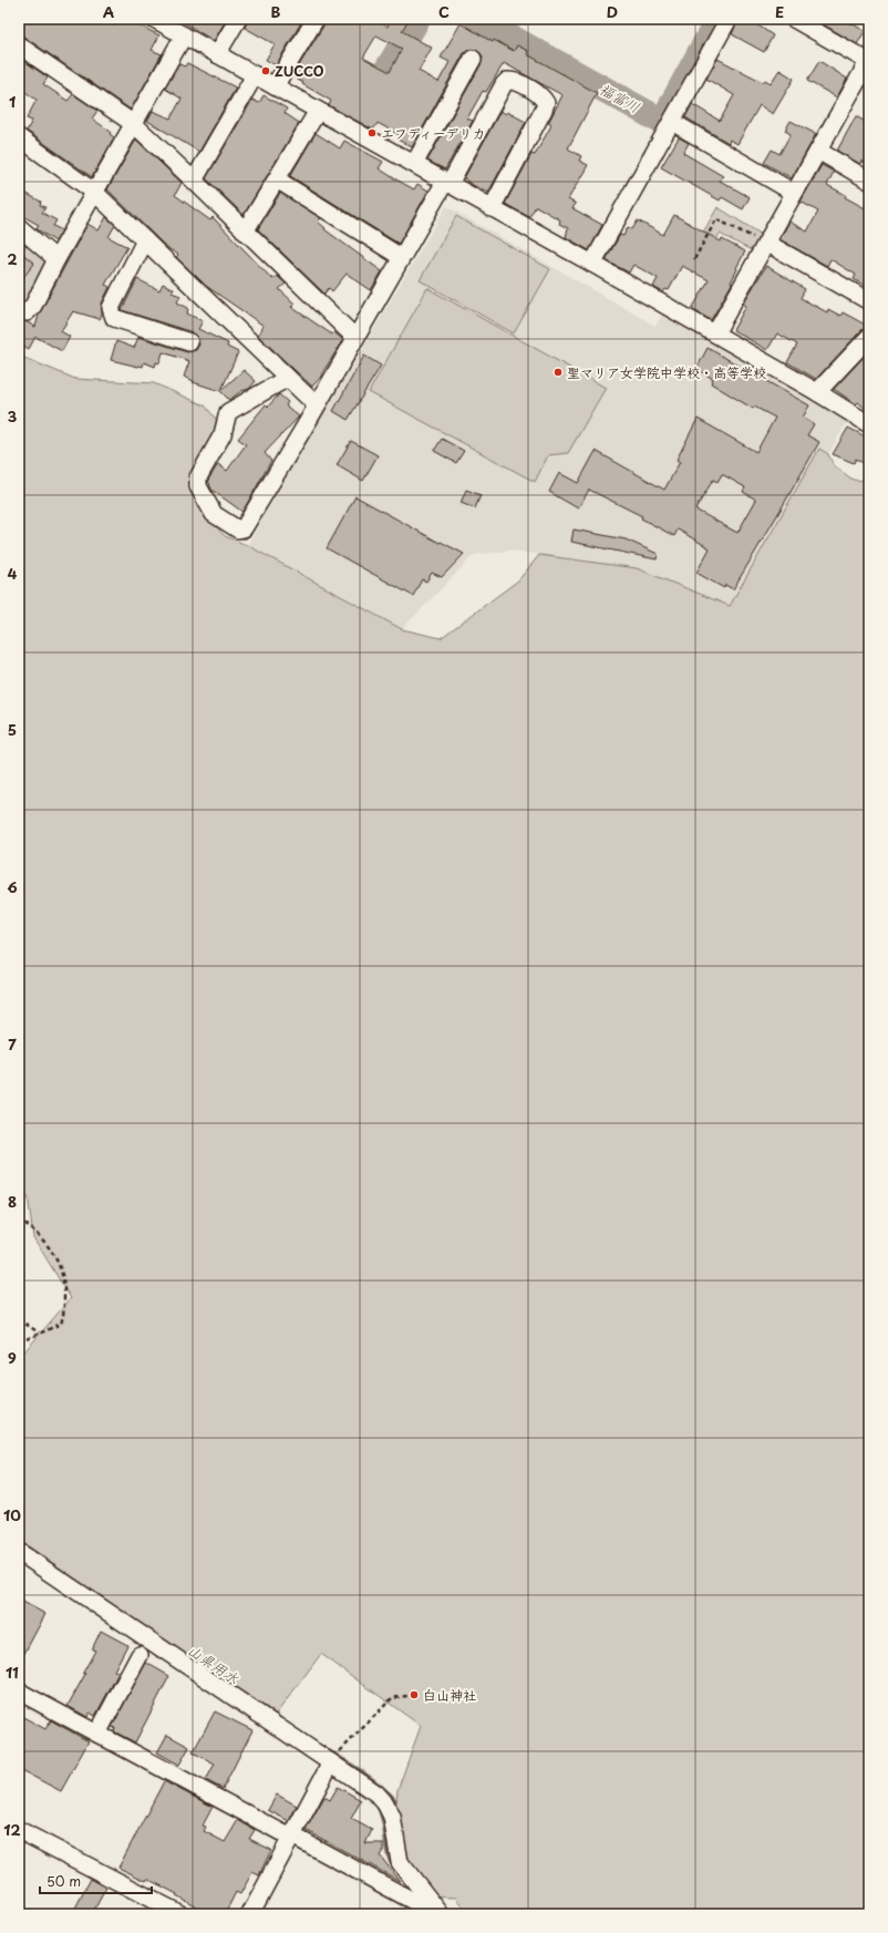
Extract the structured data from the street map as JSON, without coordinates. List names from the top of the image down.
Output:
{
  "water": ["福富川", "山県用水"],
  "places": [
    "ZUCCO",
    "エフディーデリカ",
    "聖マリア女学院中学校・高等学校",
    "白山神社"
  ],
  "scale_bar": "50 m",
  "grid": {
    "columns": [
      "A",
      "B",
      "C",
      "D",
      "E"
    ],
    "rows": [
      "1",
      "2",
      "3",
      "4",
      "5",
      "6",
      "7",
      "8",
      "9",
      "10",
      "11",
      "12"
    ]
  }
}
